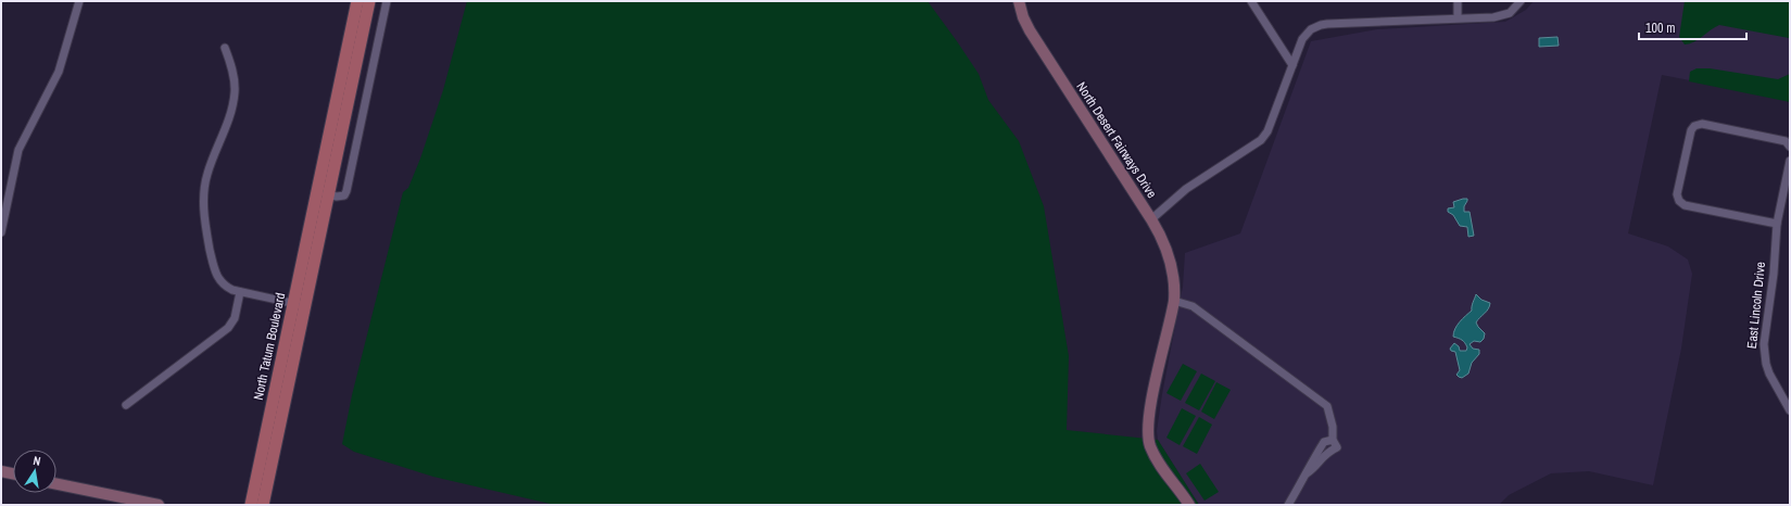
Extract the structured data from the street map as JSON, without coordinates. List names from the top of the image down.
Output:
{
  "streets": {
    "main road": ["North Tatum Boulevard"],
    "street": ["North Desert Fairways Drive", "East Lincoln Drive"]
  },
  "scale_bar": "100 m",
  "north": "top"
}
